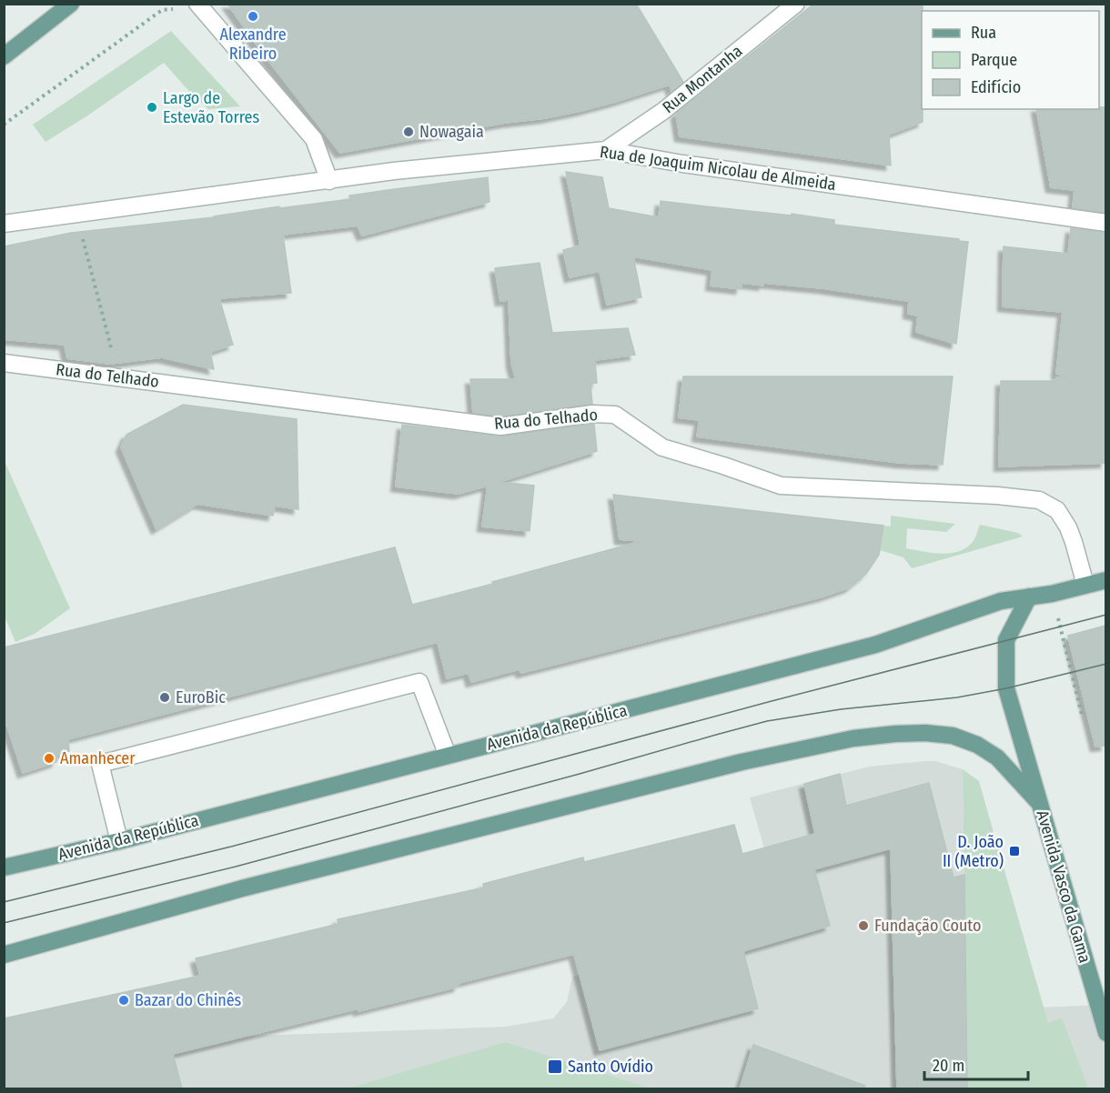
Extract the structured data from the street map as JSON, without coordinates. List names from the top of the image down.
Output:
{
  "streets": {
    "main road": ["Avenida da República", "Avenida Vasco da Gama"],
    "street": ["Rua Montanha", "Rua de Joaquim Nicolau de Almeida", "Rua do Telhado"]
  },
  "crossings": [
    ["Rua Montanha", "Rua de Joaquim Nicolau de Almeida"],
    ["Rua do Telhado", "Avenida da República"],
    ["Avenida da República", "Avenida Vasco da Gama"]
  ],
  "places": {
    "other": [
      "Alexandre Ribeiro",
      "Largo de Estevão Torres",
      "Nowagaia",
      "EuroBic",
      "Amanhecer",
      "Fundação Couto",
      "Bazar do Chinês"
    ],
    "transit": ["D. João II (Metro)", "Santo Ovídio"]
  },
  "legend": ["Rua", "Parque", "Edifício"],
  "scale_bar": "20 m"
}
